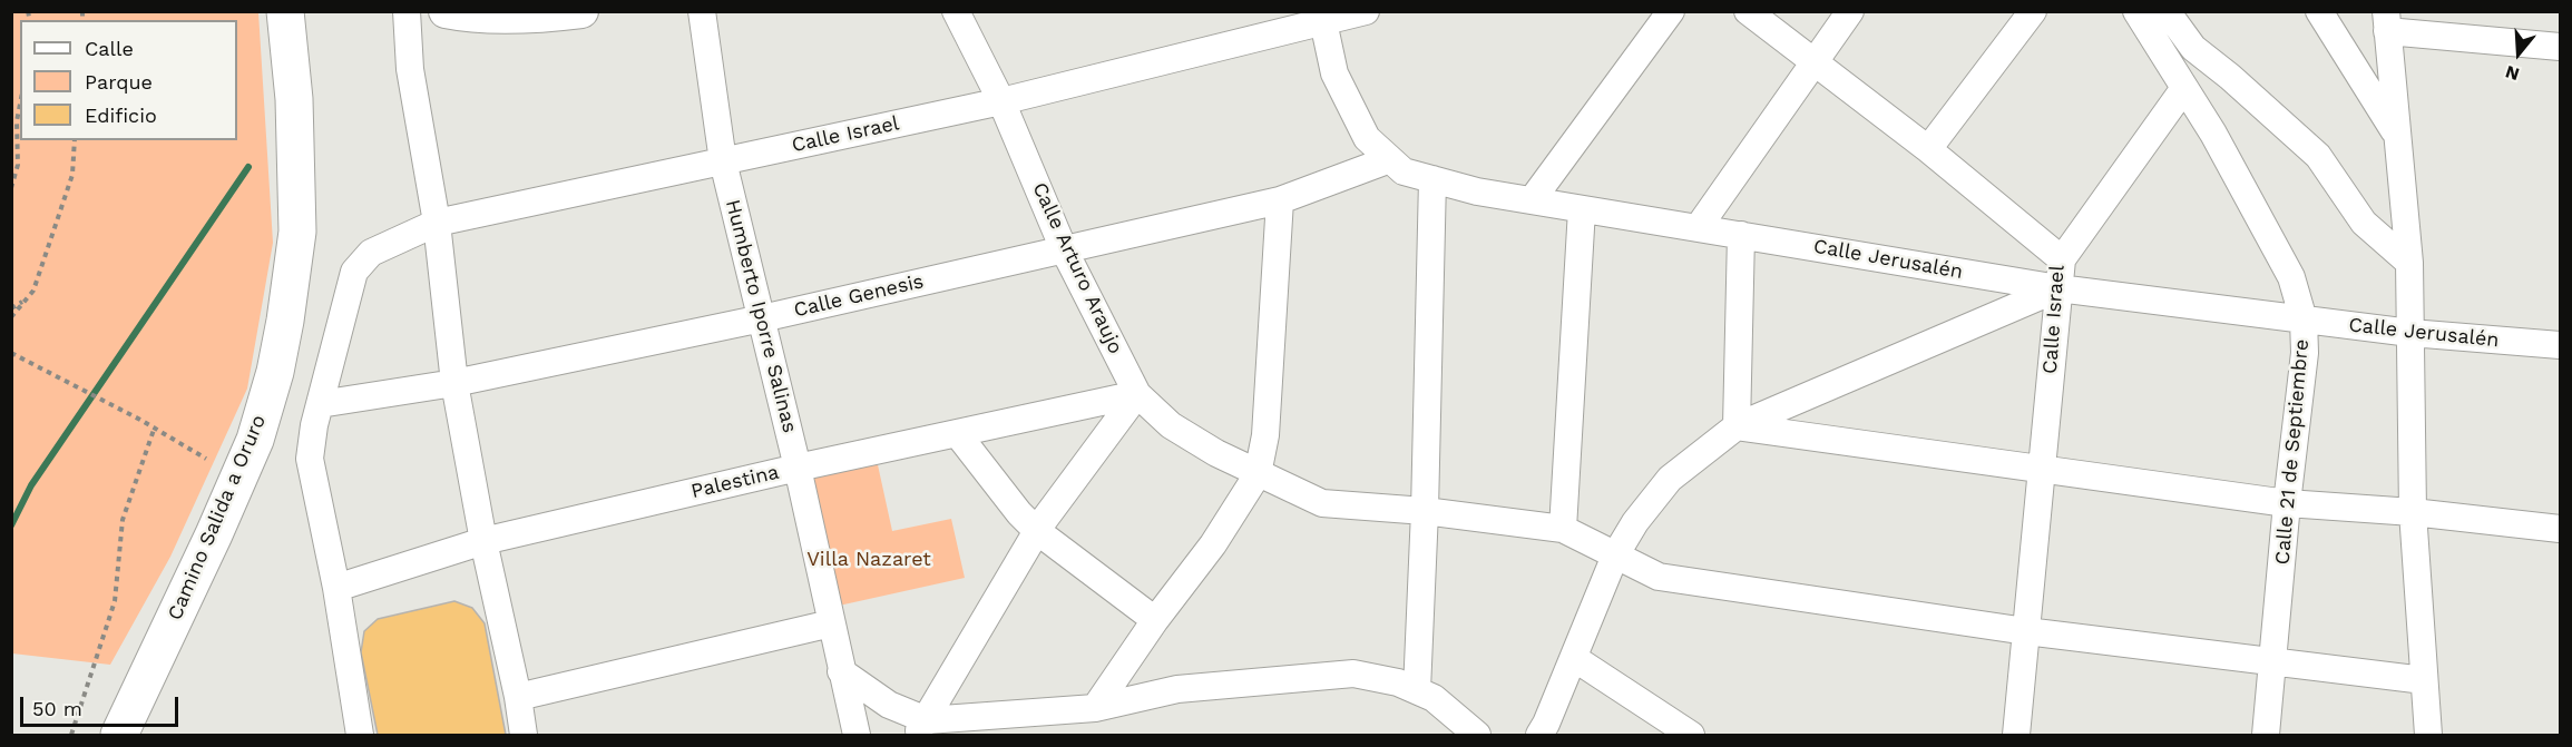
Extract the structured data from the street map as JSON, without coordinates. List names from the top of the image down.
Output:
{
  "streets": {
    "highway": ["Camino Salida a Oruro"],
    "street": [
      "Calle Israel",
      "Calle Jerusalén",
      "Calle Arturo Araujo",
      "Calle Genesis",
      "Humberto Iporre Salinas",
      "Calle 21 de Septiembre",
      "Palestina"
    ]
  },
  "crossings": [
    ["Calle Israel", "Calle Jerusalén"],
    ["Calle Israel", "Calle Arturo Araujo"],
    ["Calle Israel", "Calle Genesis"],
    ["Calle Israel", "Humberto Iporre Salinas"],
    ["Calle Israel", "Palestina"],
    ["Calle Jerusalén", "Calle Genesis"],
    ["Calle Jerusalén", "Calle 21 de Septiembre"],
    ["Calle Arturo Araujo", "Calle Genesis"],
    ["Calle Arturo Araujo", "Palestina"],
    ["Calle Genesis", "Humberto Iporre Salinas"],
    ["Humberto Iporre Salinas", "Palestina"]
  ],
  "parks": ["Villa Nazaret"],
  "legend": ["Calle", "Parque", "Edificio"],
  "scale_bar": "50 m",
  "north": "bottom"
}
